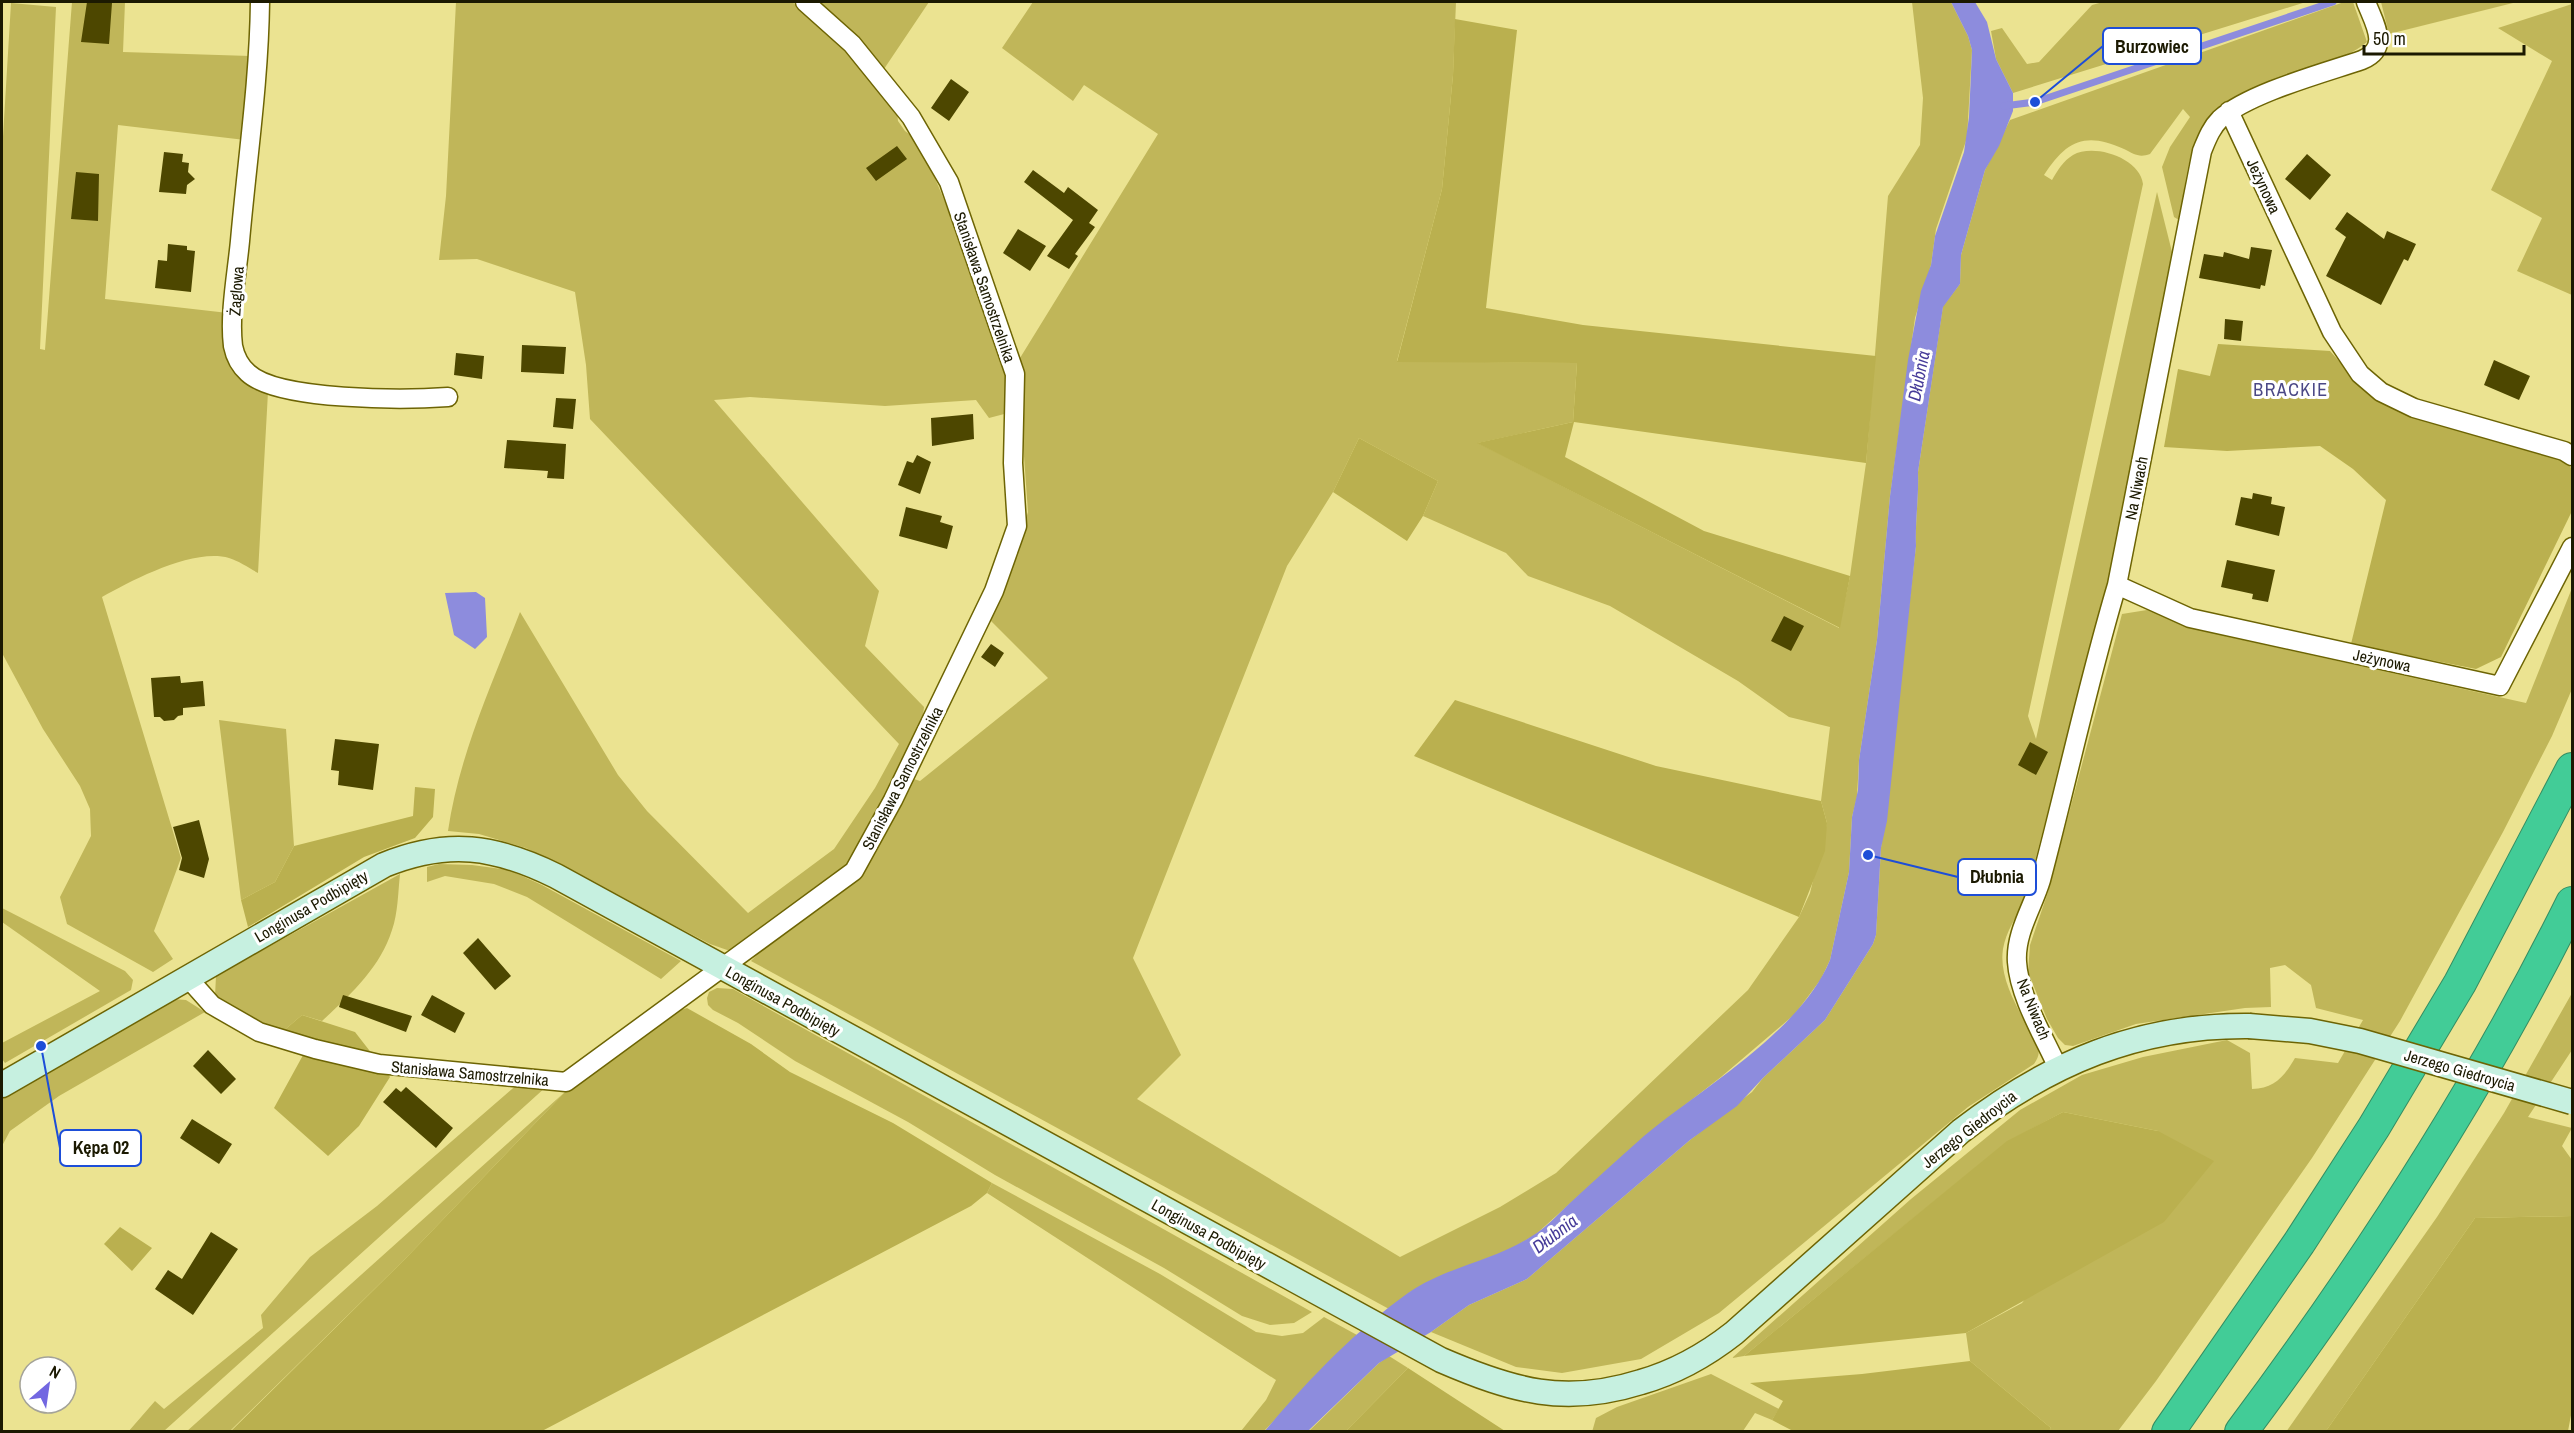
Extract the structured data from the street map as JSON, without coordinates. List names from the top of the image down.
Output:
{
  "streets": {
    "street": [
      "Jeżynowa",
      "Stanisława Samostrzelnika",
      "Żaglowa",
      "Na Niwach",
      "Longinusa Podbipięty",
      "Jerzego Giedroycia"
    ]
  },
  "crossings": [
    ["Jeżynowa", "Na Niwach"],
    ["Stanisława Samostrzelnika", "Longinusa Podbipięty"],
    ["Na Niwach", "Jerzego Giedroycia"],
    ["Longinusa Podbipięty", "Jerzego Giedroycia"]
  ],
  "districts": ["BRACKIE"],
  "water": ["Dłubnia"],
  "places": ["Burzowiec", "Dłubnia", "Kępa 02"],
  "scale_bar": "50 m",
  "north": "top right"
}
